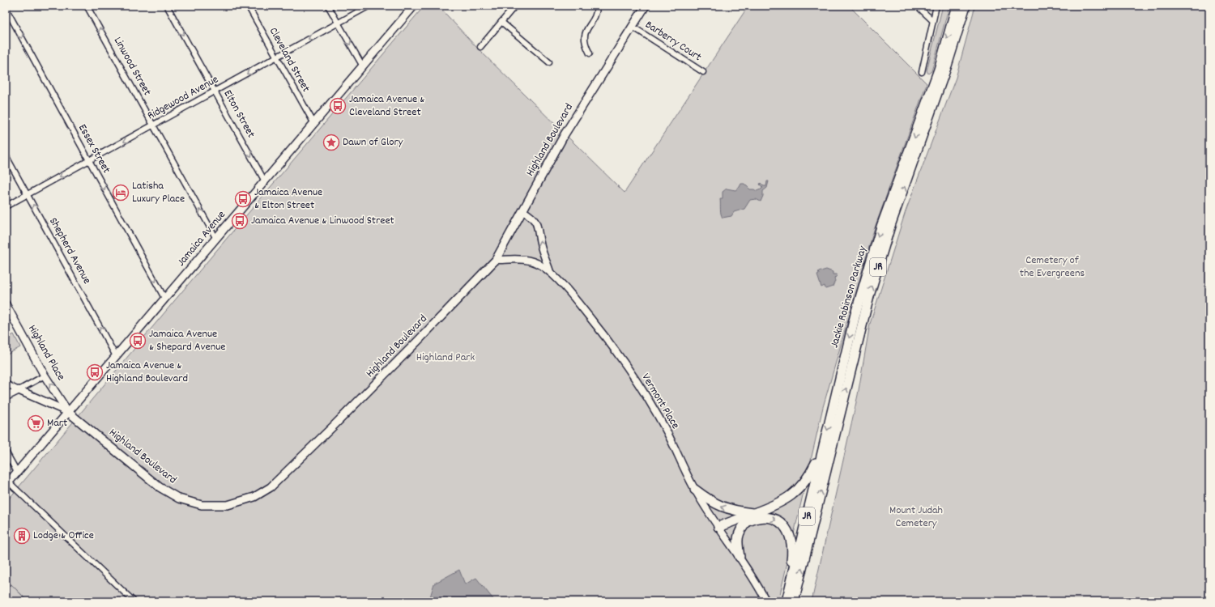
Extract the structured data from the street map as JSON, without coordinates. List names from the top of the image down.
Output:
{
  "streets": {
    "highway": ["JR", "Jackie Robinson Parkway"],
    "main road": ["Highland Boulevard", "Jamaica Avenue", "Highland Place"],
    "street": [
      "Barberry Court",
      "Cleveland Street",
      "Linwood Street",
      "Ridgewood Avenue",
      "Elton Street",
      "Essex Street",
      "Shepherd Avenue",
      "Vermont Place"
    ]
  },
  "crossings": [
    ["Barberry Court", "Highland Boulevard"],
    ["Cleveland Street", "Ridgewood Avenue"],
    ["Cleveland Street", "Jamaica Avenue"],
    ["Linwood Street", "Ridgewood Avenue"],
    ["Linwood Street", "Jamaica Avenue"],
    ["Ridgewood Avenue", "Elton Street"],
    ["Ridgewood Avenue", "Essex Street"],
    ["Ridgewood Avenue", "Shepherd Avenue"],
    ["Elton Street", "Jamaica Avenue"],
    ["Highland Boulevard", "Jamaica Avenue"],
    ["Highland Boulevard", "Highland Place"],
    ["Highland Boulevard", "Vermont Place"],
    ["Essex Street", "Jamaica Avenue"],
    ["Jamaica Avenue", "Shepherd Avenue"],
    ["Jamaica Avenue", "Highland Place"]
  ],
  "one_way": [
    "Linwood Street",
    "Ridgewood Avenue",
    "Elton Street",
    "Essex Street",
    "Shepherd Avenue"
  ],
  "parks": ["Cemetery of the Evergreens", "Highland Park", "Mount Judah Cemetery"],
  "places": {
    "bus stop": [
      "Jamaica Avenue & Cleveland Street",
      "Jamaica Avenue & Elton Street",
      "Jamaica Avenue & Linwood Street",
      "Jamaica Avenue & Shepard Avenue",
      "Jamaica Avenue & Highland Boulevard"
    ],
    "place": ["Dawn of Glory"],
    "hotel": ["Latisha Luxury Place"],
    "supermarket": ["Mart"],
    "building": ["Lodge & Office"]
  }
}
